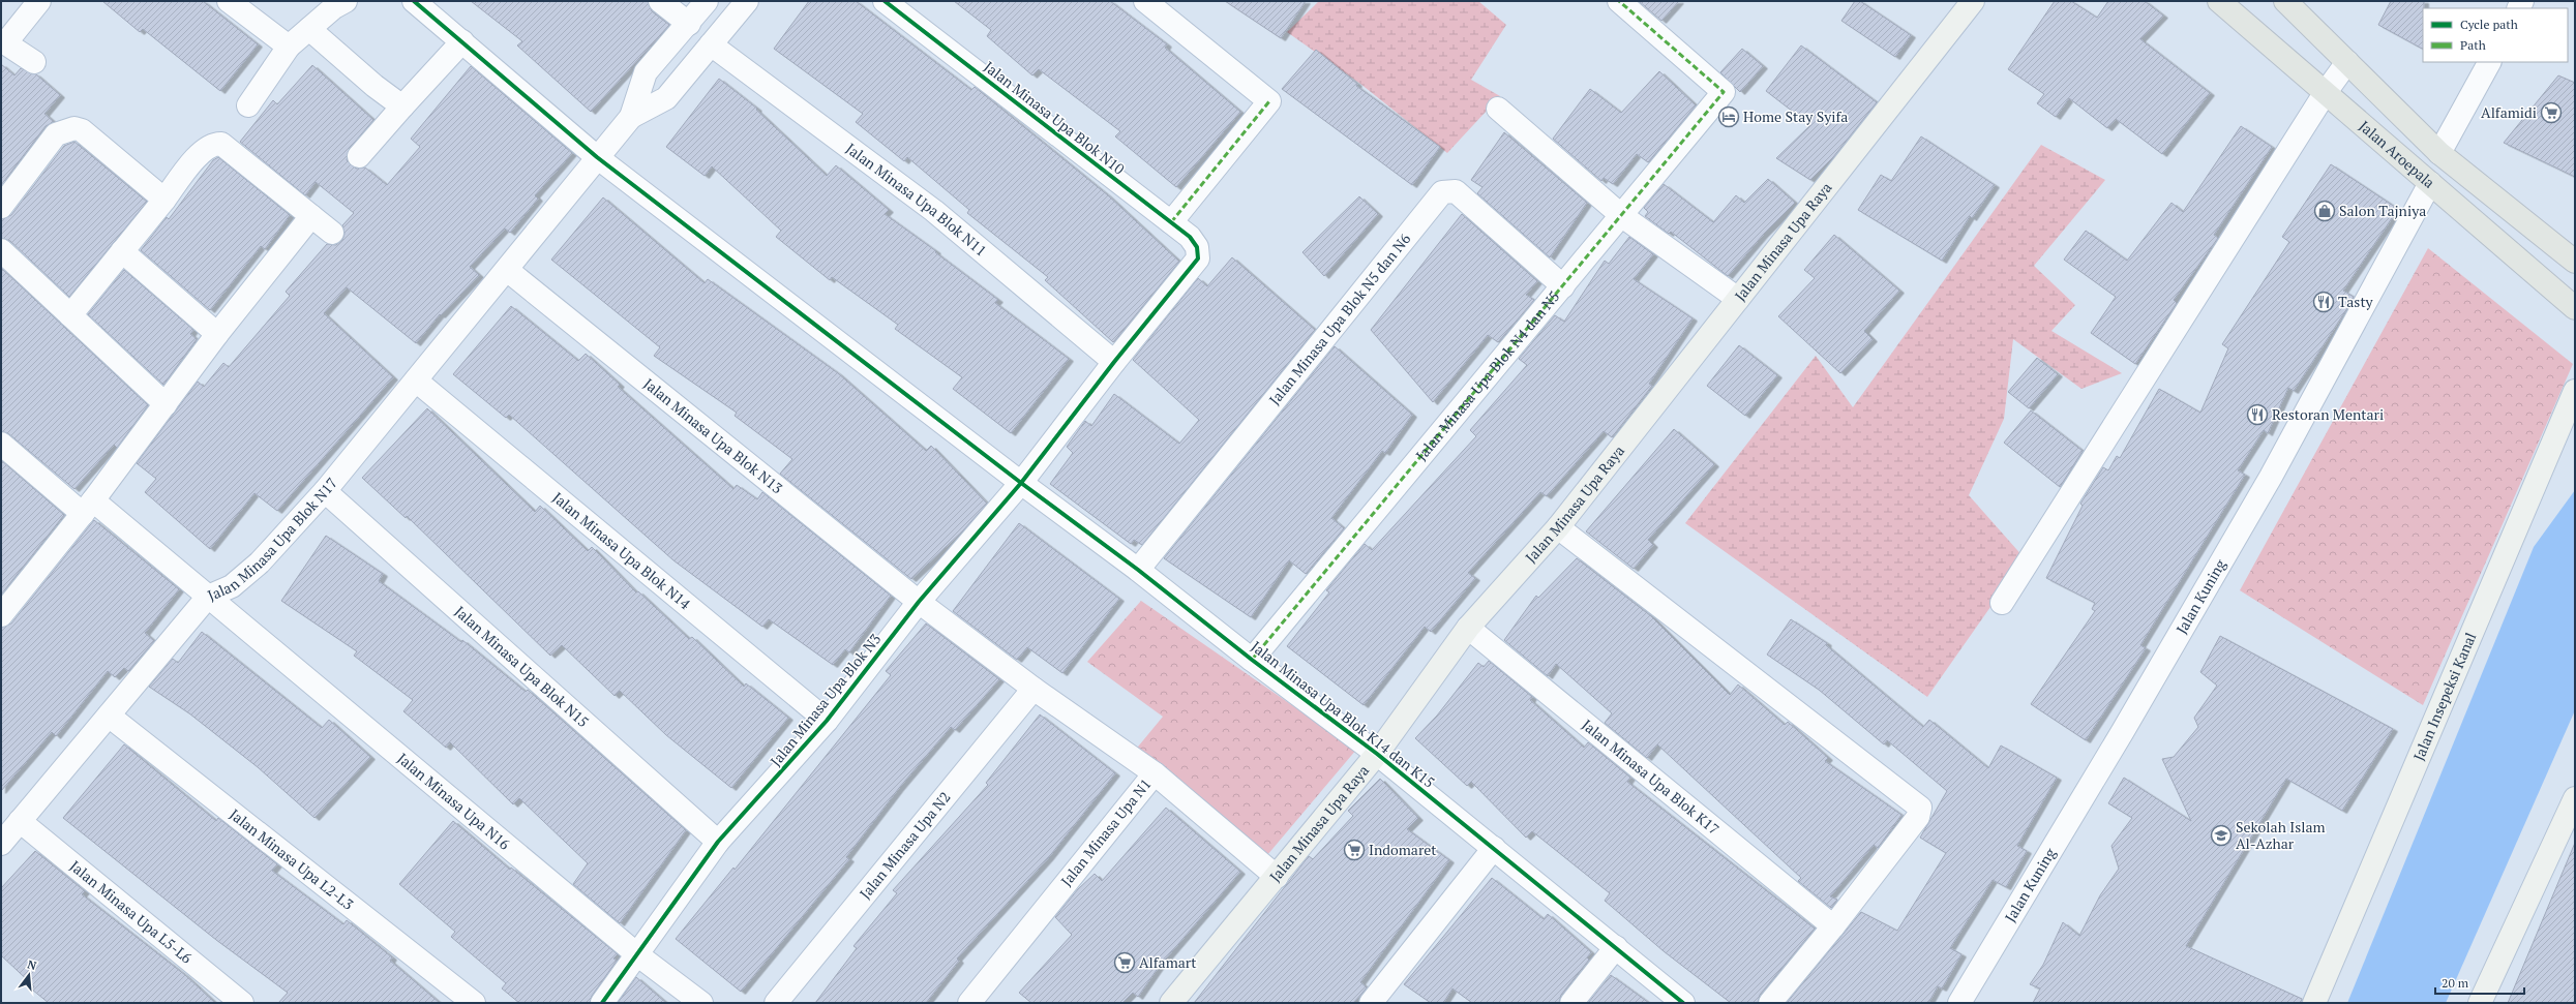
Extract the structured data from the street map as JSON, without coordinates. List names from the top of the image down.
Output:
{
  "streets": {
    "main road": ["Jalan Aroepala"],
    "street": [
      "Jalan Minasa Upa Blok N10",
      "Jalan Minasa Upa Blok N11",
      "Jalan Minasa Upa Raya",
      "Jalan Minasa Upa Blok N5 dan N6",
      "Jalan Minasa Upa Blok N4 dan N5",
      "Jalan Minasa Upa Blok N13",
      "Jalan Minasa Upa Blok N17",
      "Jalan Minasa Upa Blok N14",
      "Jalan Kuning",
      "Jalan Minasa Upa Blok N15",
      "Jalan Insepeksi Kanal",
      "Jalan Minasa Upa Blok N3",
      "Jalan Minasa Upa Blok K14 dan K15",
      "Jalan Minasa Upa Blok K17",
      "Jalan Minasa Upa N16",
      "Jalan Minasa Upa N1",
      "Jalan Minasa Upa N2",
      "Jalan Minasa Upa L2-L3",
      "Jalan Minasa Upa L5-L6"
    ]
  },
  "crossings": [
    ["Jalan Minasa Upa Blok N10", "Jalan Minasa Upa Blok N3"],
    ["Jalan Aroepala", "Jalan Kuning"],
    ["Jalan Minasa Upa Blok N11", "Jalan Minasa Upa Blok N3"],
    ["Jalan Minasa Upa Raya", "Jalan Minasa Upa Blok K14 dan K15"],
    ["Jalan Minasa Upa Raya", "Jalan Minasa Upa Blok K17"],
    ["Jalan Minasa Upa Blok N5 dan N6", "Jalan Minasa Upa Blok N4 dan N5"],
    ["Jalan Minasa Upa Blok N5 dan N6", "Jalan Minasa Upa Blok K14 dan K15"],
    ["Jalan Minasa Upa Blok N4 dan N5", "Jalan Minasa Upa Blok K14 dan K15"],
    ["Jalan Minasa Upa Blok N13", "Jalan Minasa Upa Blok N17"],
    ["Jalan Minasa Upa Blok N13", "Jalan Minasa Upa Blok N3"],
    ["Jalan Minasa Upa Blok N13", "Jalan Minasa Upa N1"],
    ["Jalan Minasa Upa Blok N17", "Jalan Minasa Upa Blok N14"],
    ["Jalan Minasa Upa Blok N17", "Jalan Minasa Upa Blok N15"],
    ["Jalan Minasa Upa Blok N17", "Jalan Minasa Upa Blok K14 dan K15"],
    ["Jalan Minasa Upa Blok N17", "Jalan Minasa Upa N16"],
    ["Jalan Minasa Upa Blok N17", "Jalan Minasa Upa L2-L3"],
    ["Jalan Minasa Upa Blok N17", "Jalan Minasa Upa L5-L6"],
    ["Jalan Minasa Upa Blok N14", "Jalan Minasa Upa Blok N3"],
    ["Jalan Minasa Upa Blok N15", "Jalan Minasa Upa Blok N3"],
    ["Jalan Minasa Upa Blok N3", "Jalan Minasa Upa Blok K14 dan K15"],
    ["Jalan Minasa Upa Blok N3", "Jalan Minasa Upa N16"],
    ["Jalan Minasa Upa Blok N3", "Jalan Minasa Upa N1"],
    ["Jalan Minasa Upa N1", "Jalan Minasa Upa N2"]
  ],
  "places": {
    "supermarket": ["Alfamidi", "Indomaret", "Alfamart"],
    "hotel": ["Home Stay Syifa"],
    "shop": ["Salon Tajniya"],
    "restaurant": ["Tasty", "Restoran Mentari"],
    "school or university": ["Sekolah Islam Al-Azhar"]
  },
  "legend": ["Cycle path", "Path"],
  "scale_bar": "20 m",
  "north": "top"
}
